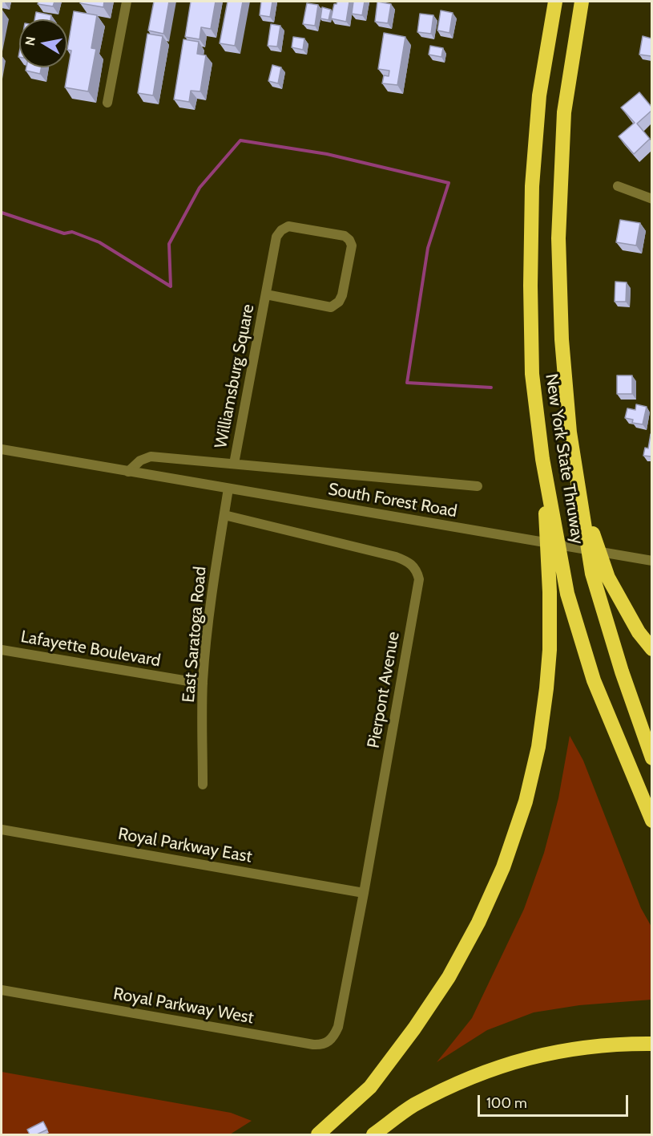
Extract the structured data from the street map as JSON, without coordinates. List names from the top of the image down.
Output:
{
  "streets": {
    "highway": ["New York State Thruway"],
    "street": [
      "Williamsburg Square",
      "South Forest Road",
      "East Saratoga Road",
      "Lafayette Boulevard",
      "Pierpont Avenue",
      "Royal Parkway East",
      "Royal Parkway West"
    ]
  },
  "crossings": [
    ["Williamsburg Square", "South Forest Road"],
    ["South Forest Road", "East Saratoga Road"],
    ["East Saratoga Road", "Lafayette Boulevard"],
    ["East Saratoga Road", "Pierpont Avenue"],
    ["Pierpont Avenue", "Royal Parkway East"],
    ["Pierpont Avenue", "Royal Parkway West"]
  ],
  "scale_bar": "100 m",
  "north": "left"
}
